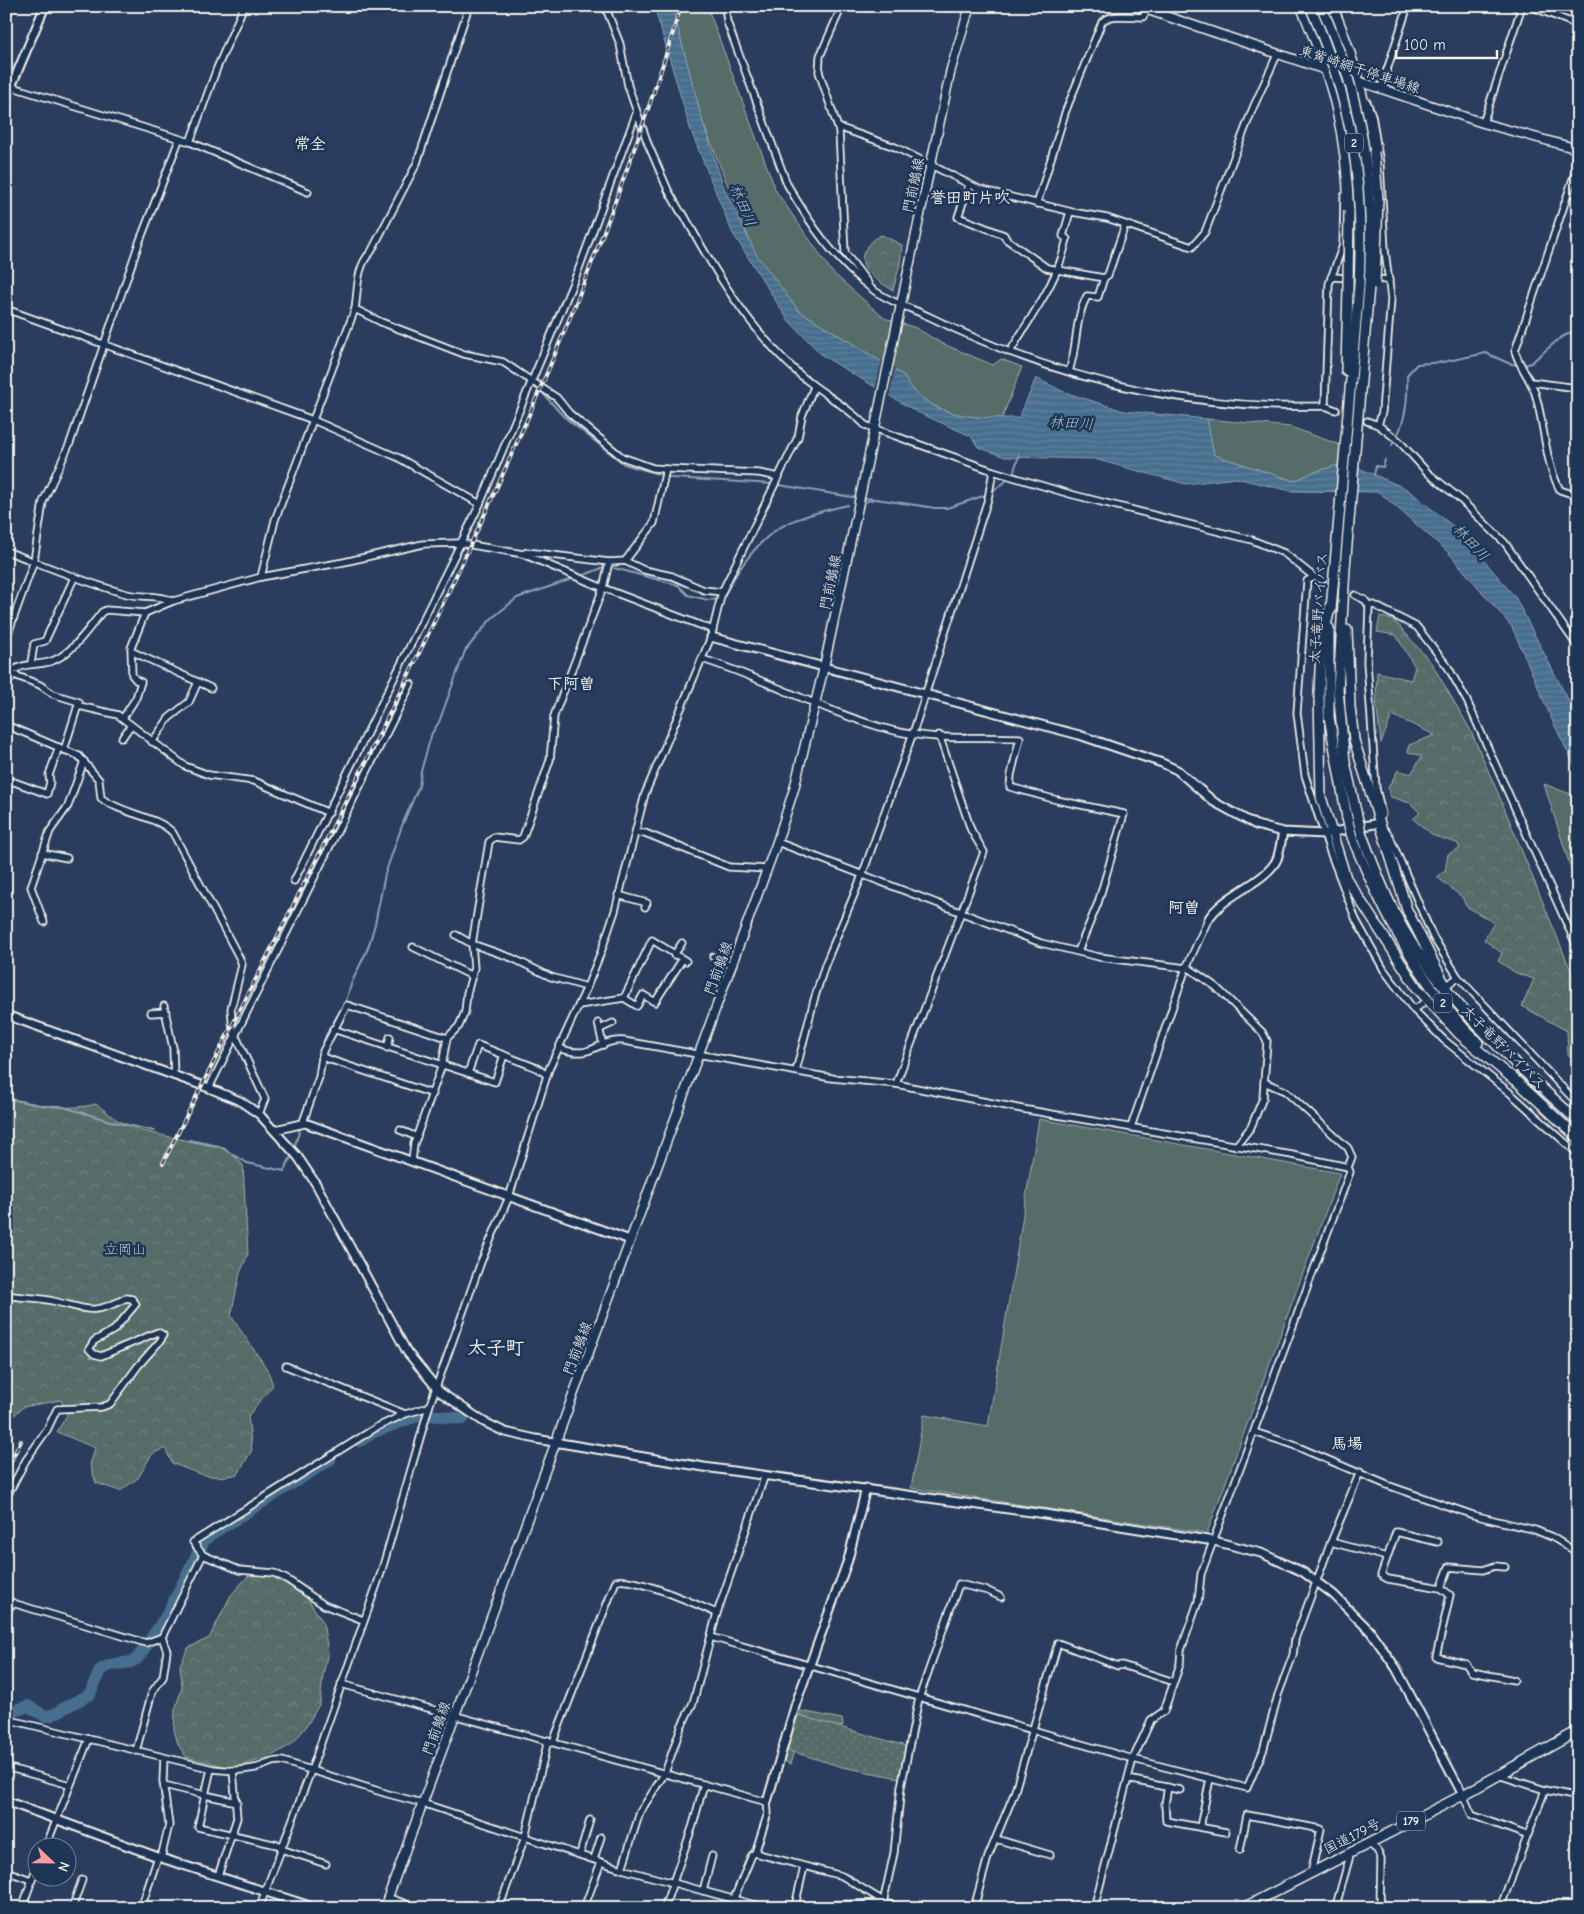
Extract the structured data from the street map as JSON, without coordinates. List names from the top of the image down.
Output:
{
  "streets": {
    "highway": [
      "2",
      "太子竜野バイパス",
      "179",
      "国道179号"
    ],
    "main road": ["東觜崎網干停車場線", "門前鵤線"]
  },
  "crossings": [
    ["2", "太子竜野バイパス"]
  ],
  "districts": [
    "常全",
    "誉田町片吹",
    "下阿曽",
    "阿曽",
    "太子町",
    "馬場"
  ],
  "water": ["林田川"],
  "parks": ["立岡山"],
  "scale_bar": "100 m",
  "north": "right"
}
